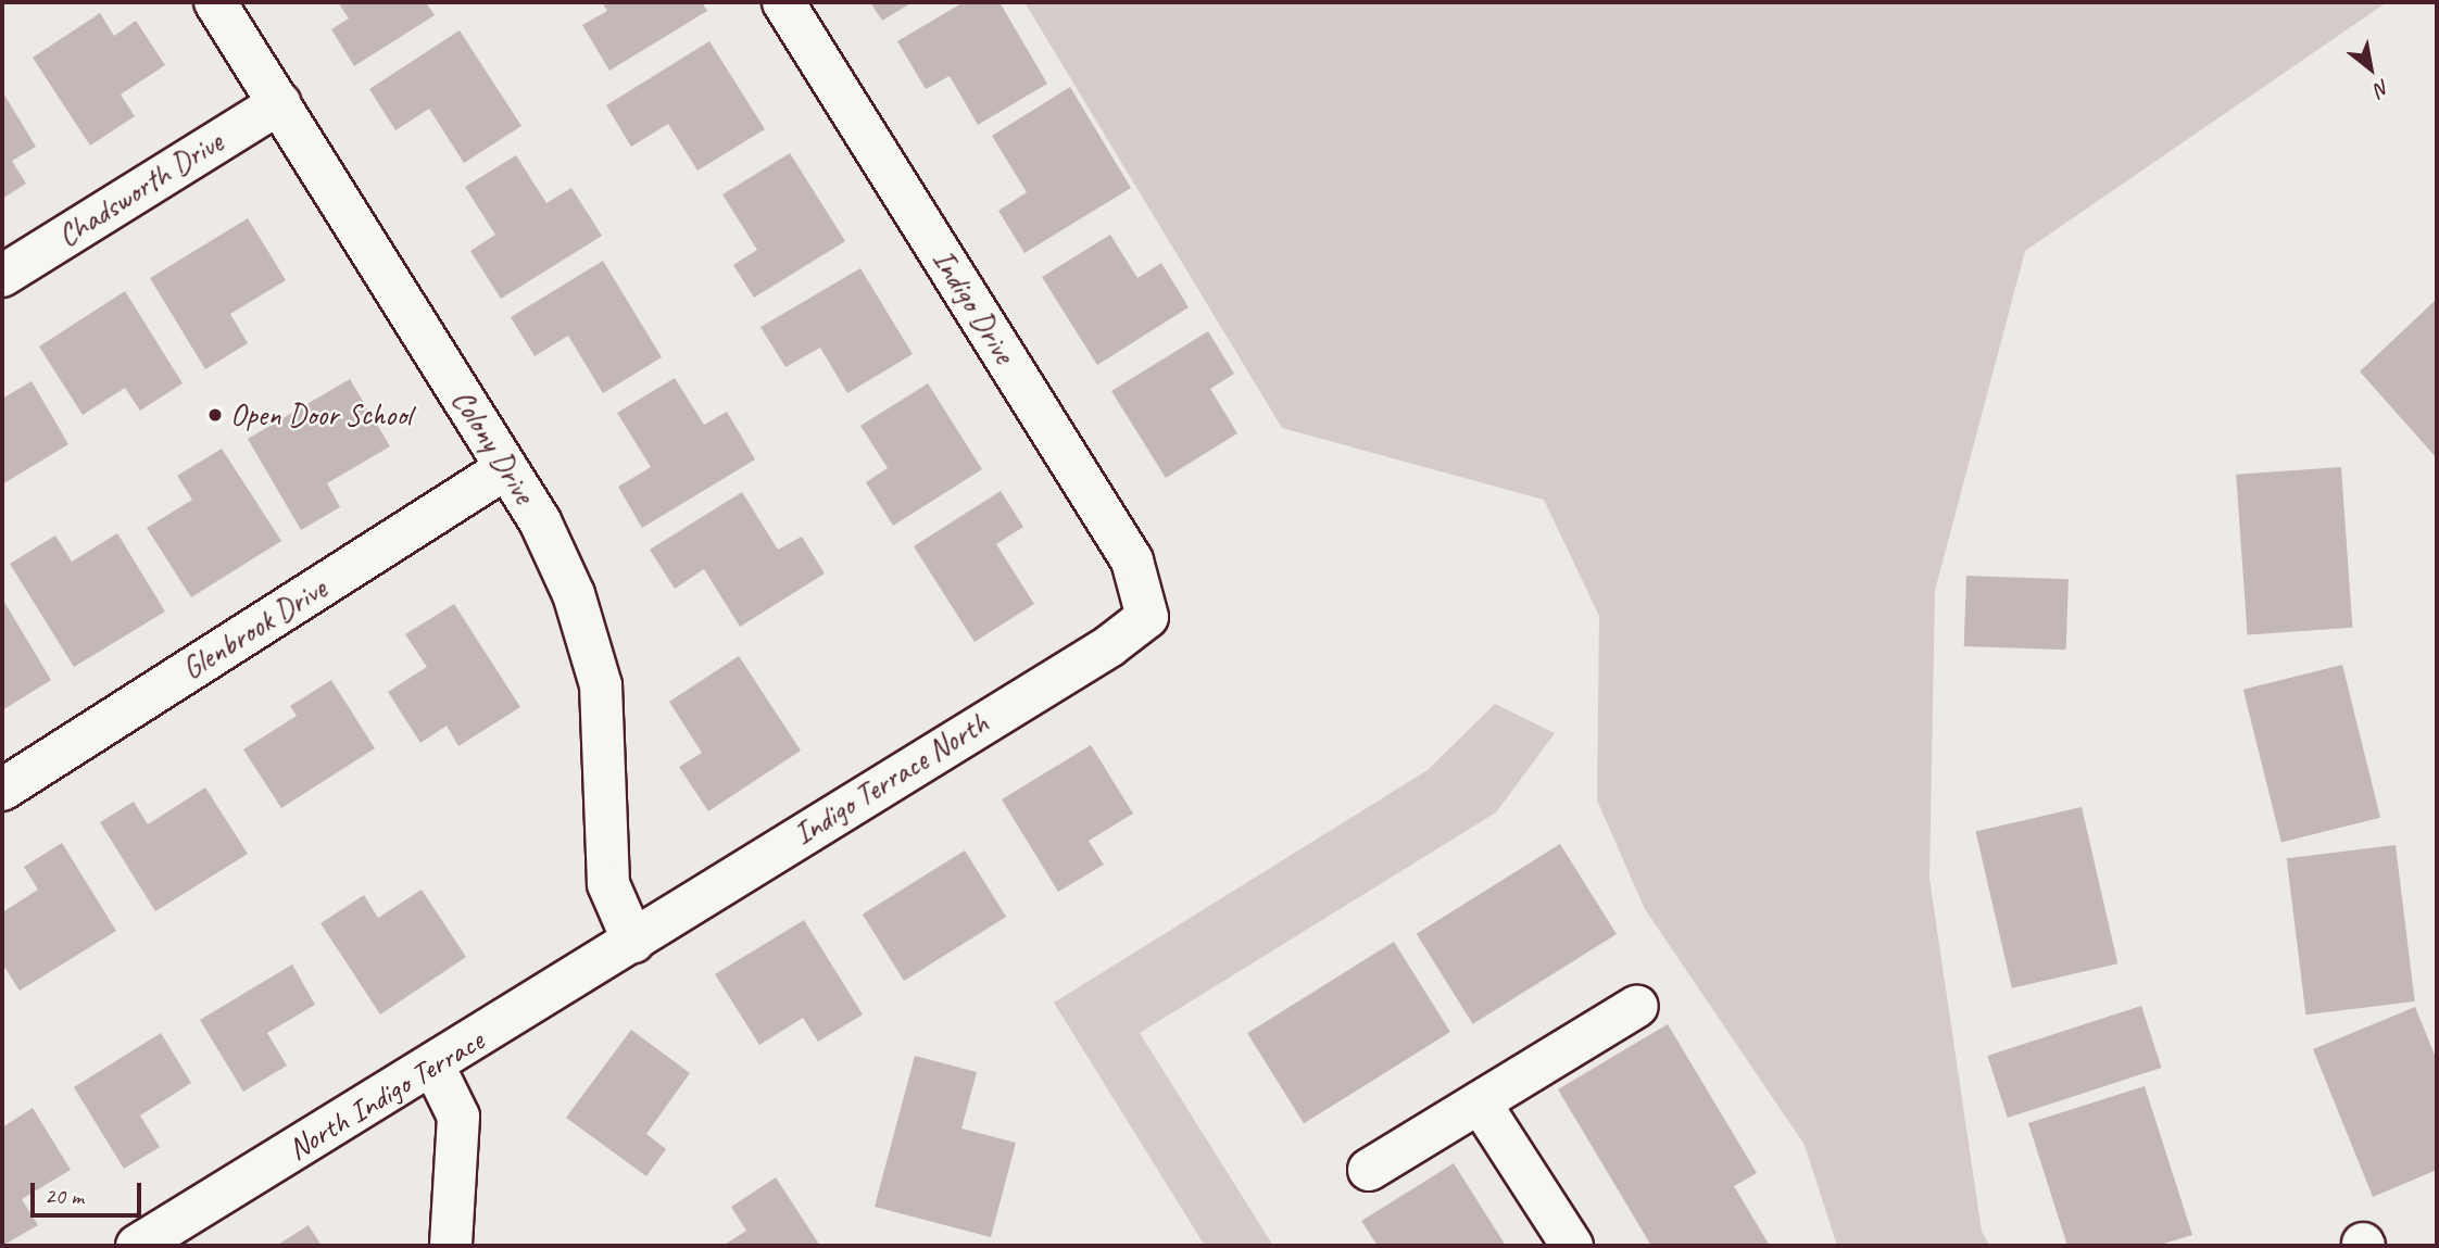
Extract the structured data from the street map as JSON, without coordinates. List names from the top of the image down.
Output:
{
  "streets": {
    "street": [
      "Chadsworth Drive",
      "Indigo Drive",
      "Colony Drive",
      "Glenbrook Drive",
      "Indigo Terrace North",
      "North Indigo Terrace"
    ]
  },
  "crossings": [
    ["Chadsworth Drive", "Colony Drive"],
    ["Indigo Drive", "Indigo Terrace North"],
    ["Colony Drive", "Glenbrook Drive"],
    ["Colony Drive", "Indigo Terrace North"],
    ["Colony Drive", "North Indigo Terrace"],
    ["Indigo Terrace North", "North Indigo Terrace"]
  ],
  "places": ["Open Door School"],
  "scale_bar": "20 m",
  "north": "bottom right"
}
